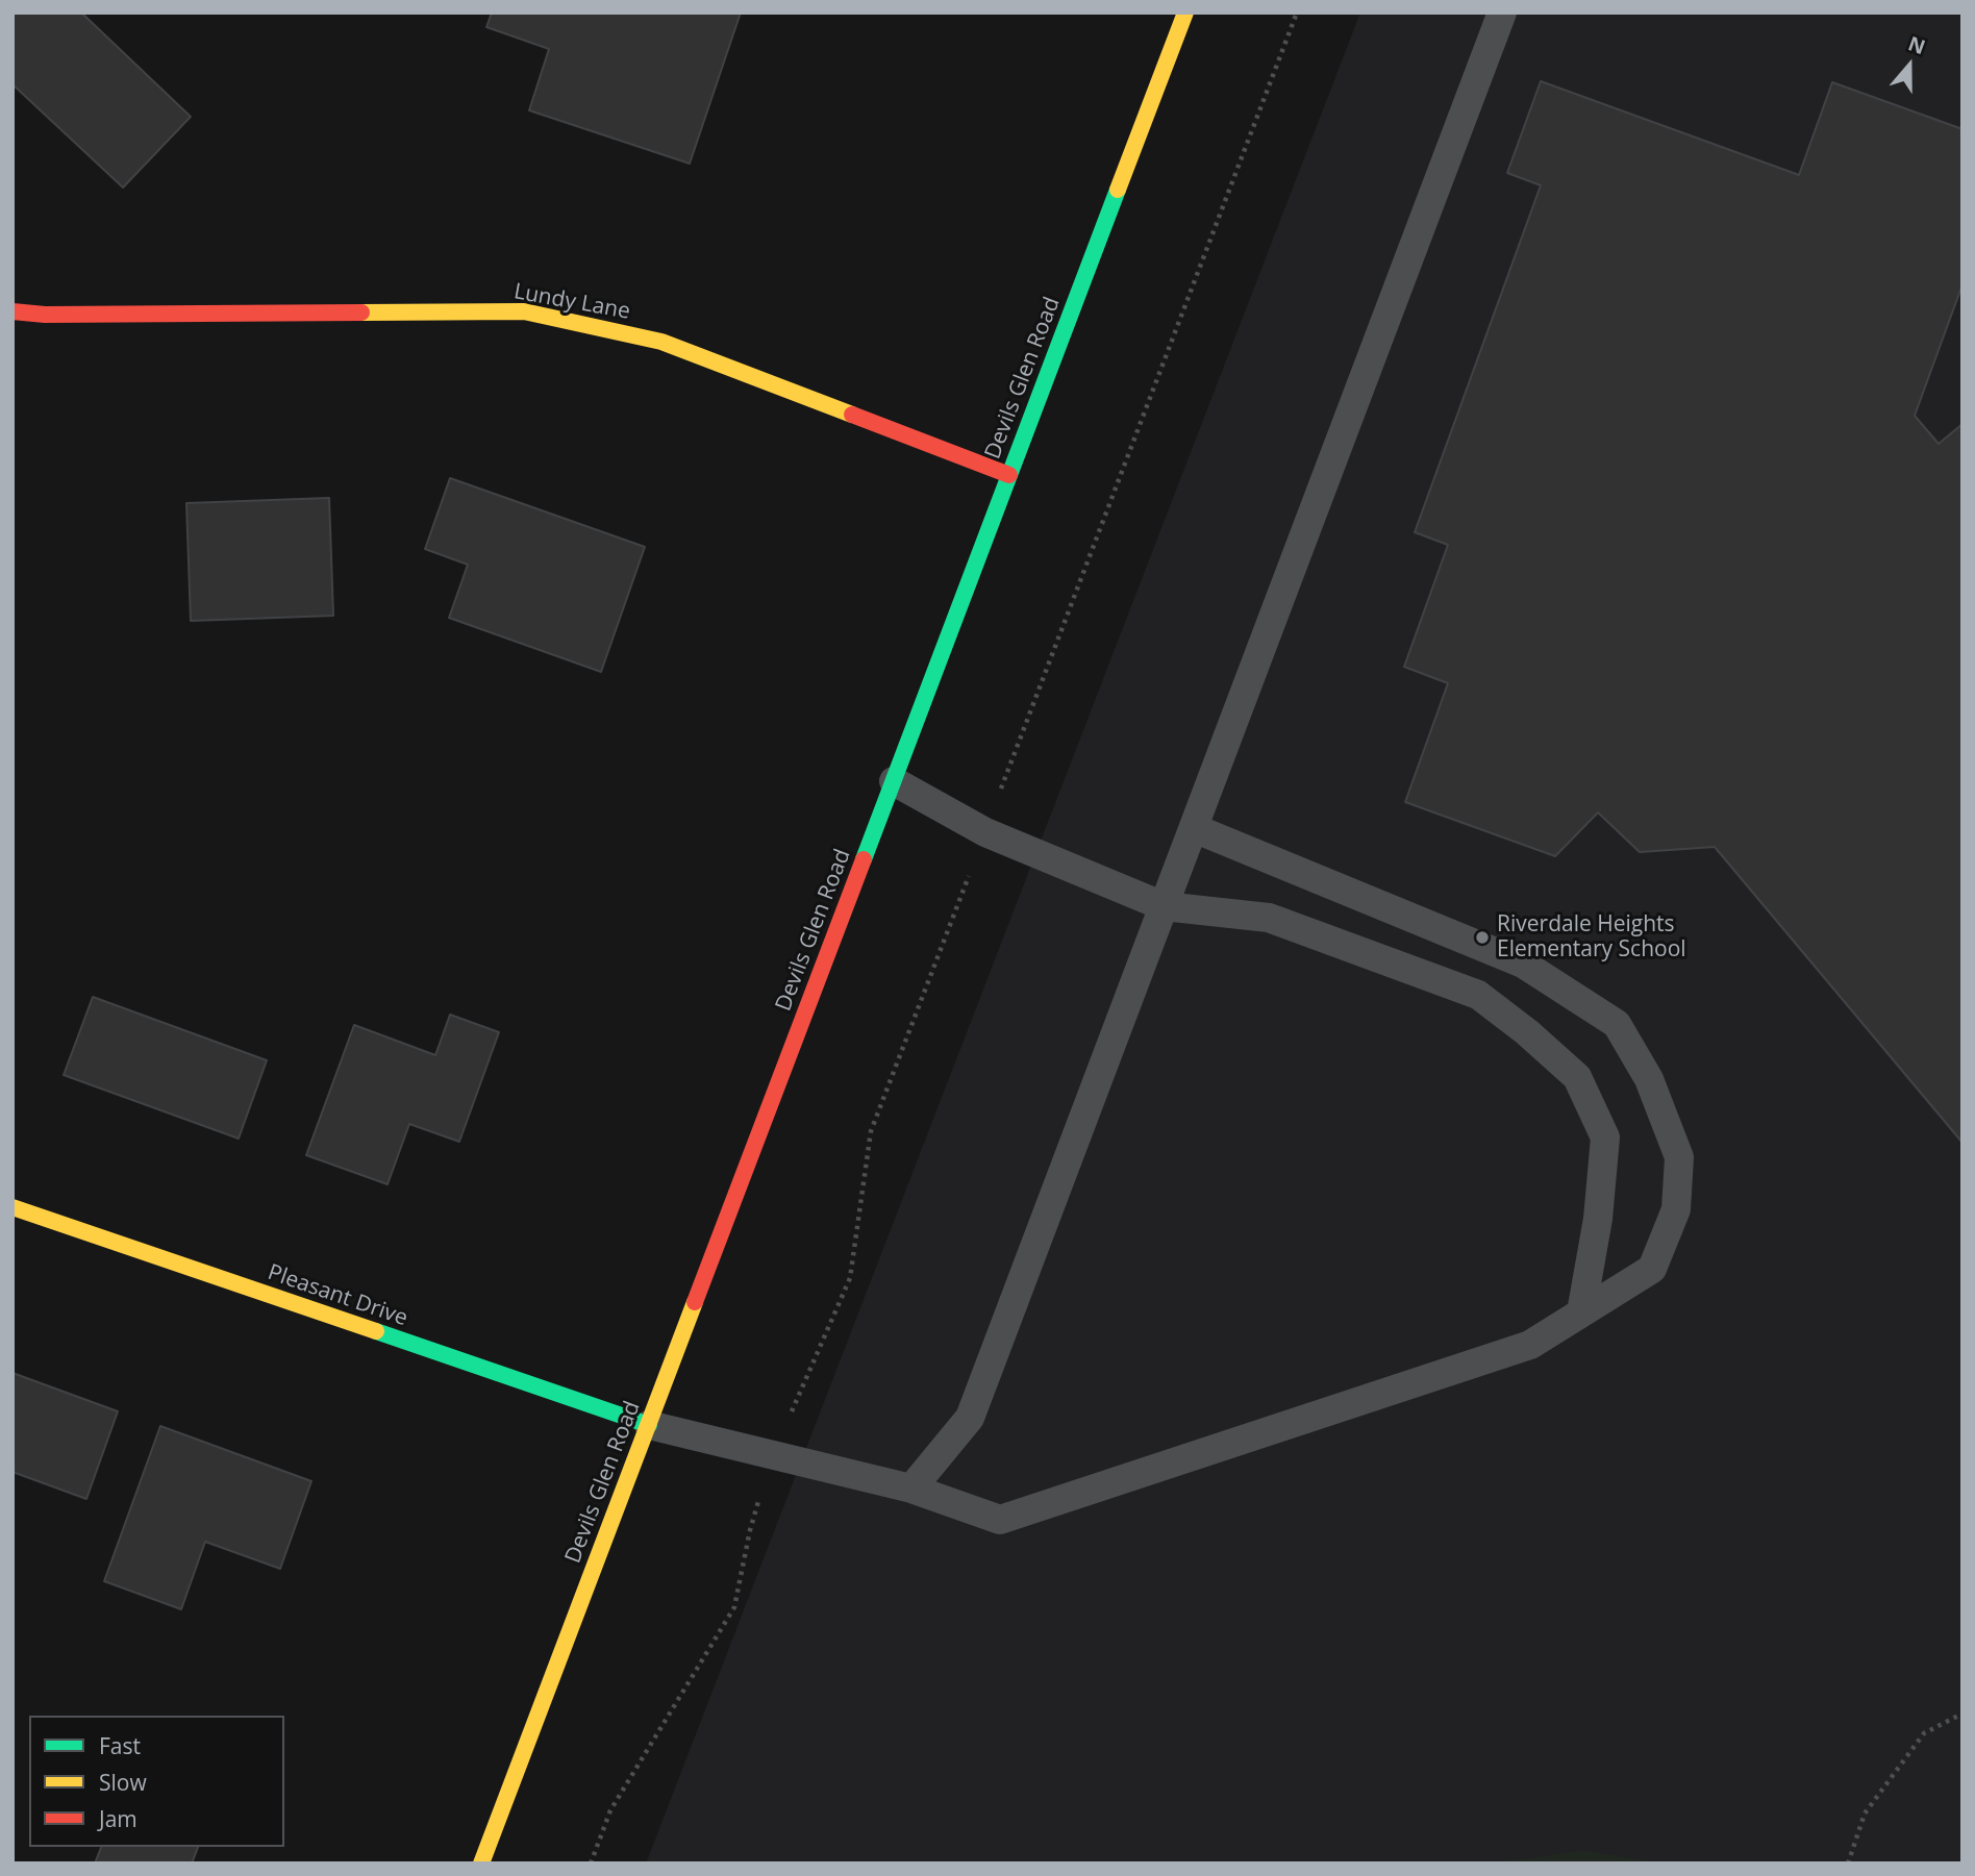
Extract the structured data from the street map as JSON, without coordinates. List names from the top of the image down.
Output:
{
  "streets": {
    "main road": ["Lundy Lane", "Devils Glen Road", "Pleasant Drive"]
  },
  "crossings": [
    ["Lundy Lane", "Devils Glen Road"],
    ["Devils Glen Road", "Pleasant Drive"]
  ],
  "places": ["Riverdale Heights Elementary School"],
  "legend": ["Fast", "Slow", "Jam"],
  "north": "top"
}
